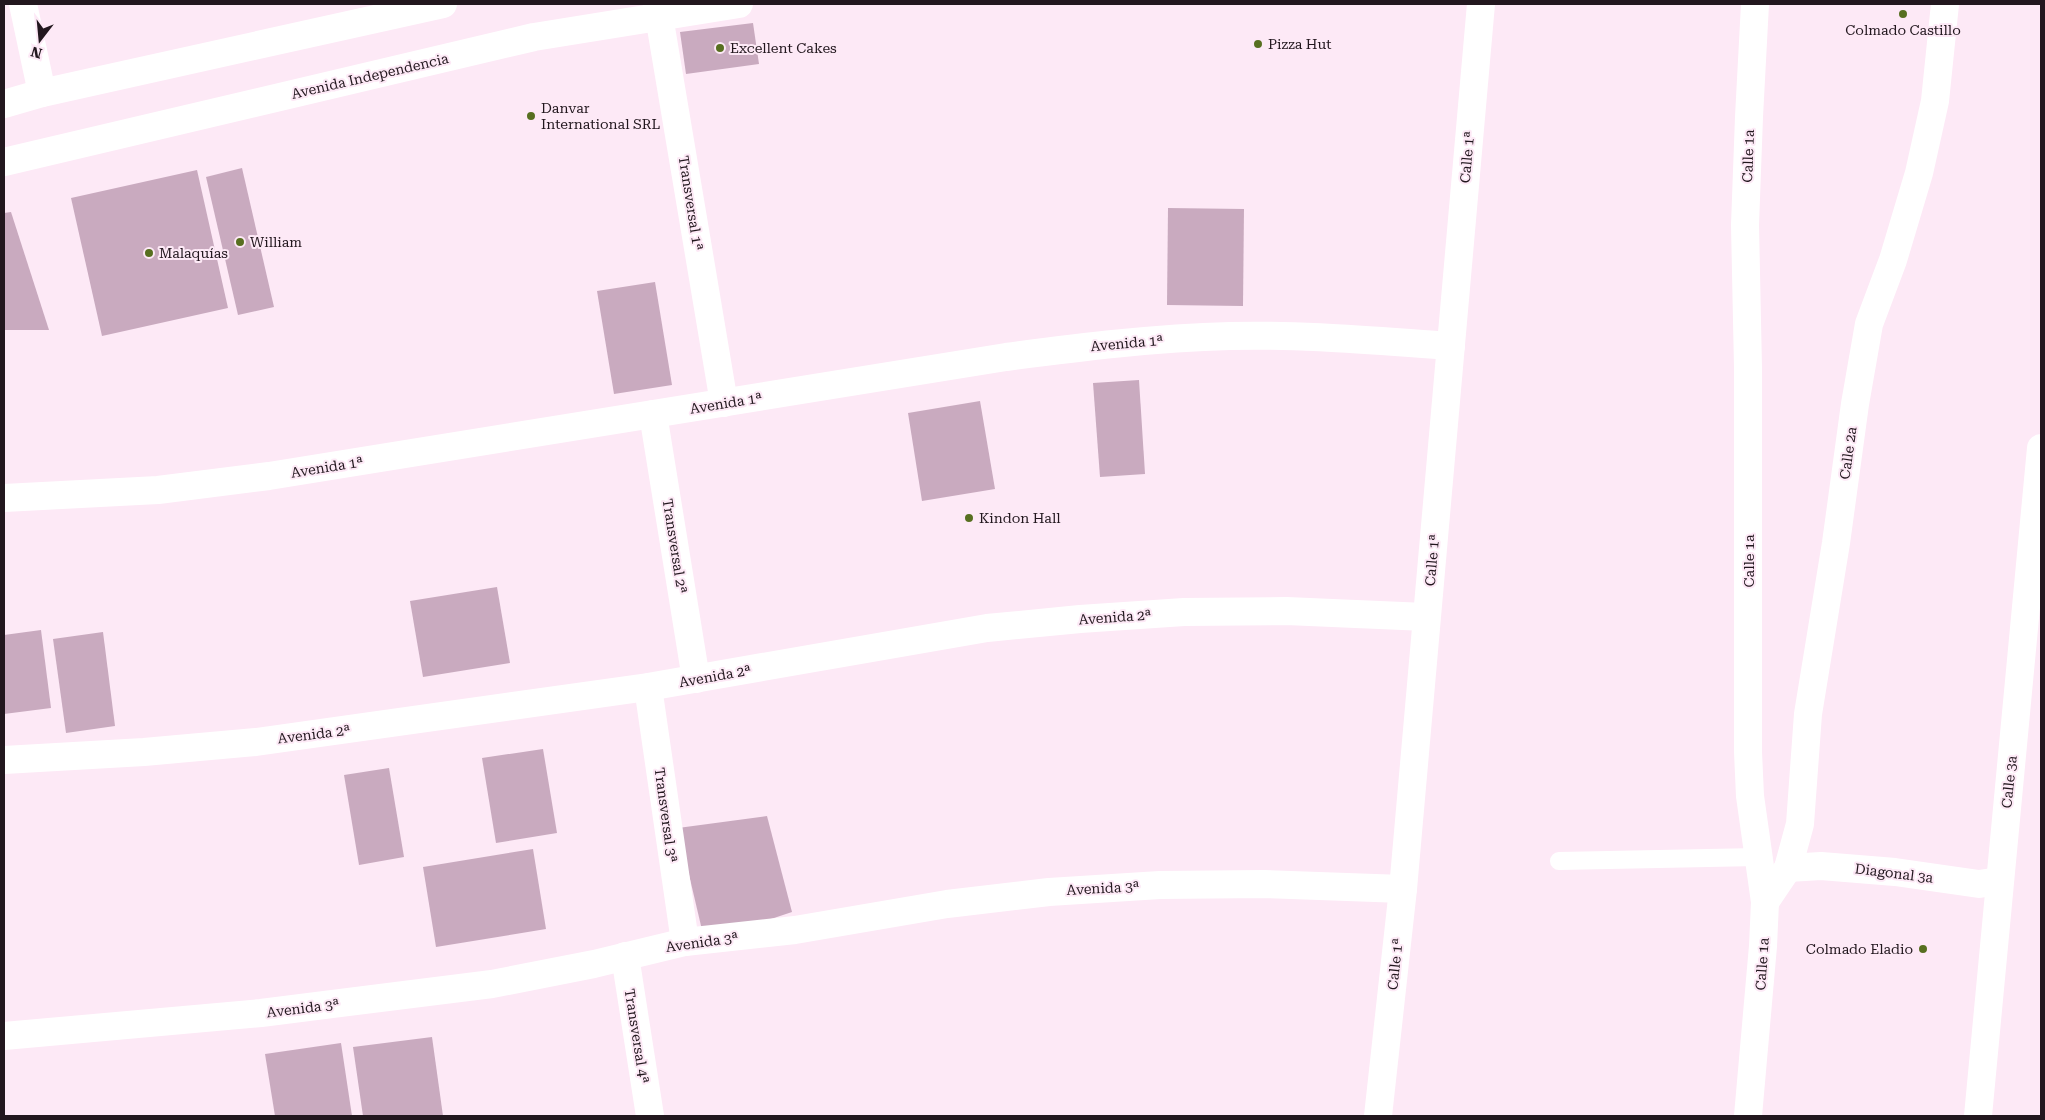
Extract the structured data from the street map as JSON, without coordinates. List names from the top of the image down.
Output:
{
  "streets": {
    "street": [
      "Avenida Independencia",
      "Calle 1a",
      "Calle 1ª",
      "Transversal 1ª",
      "Avenida 1ª",
      "Calle 2a",
      "Transversal 2ª",
      "Avenida 2ª",
      "Calle 3a",
      "Transversal 3ª",
      "Diagonal 3a",
      "Avenida 3ª",
      "Transversal 4ª"
    ]
  },
  "crossings": [
    ["Avenida Independencia", "Transversal 1ª"],
    ["Calle 1a", "Calle 2a"],
    ["Calle 1ª", "Avenida 1ª"],
    ["Calle 1ª", "Avenida 2ª"],
    ["Calle 1ª", "Avenida 3ª"],
    ["Transversal 1ª", "Avenida 1ª"],
    ["Avenida 1ª", "Transversal 2ª"],
    ["Calle 2a", "Diagonal 3a"],
    ["Transversal 2ª", "Avenida 2ª"],
    ["Avenida 2ª", "Transversal 3ª"],
    ["Calle 3a", "Diagonal 3a"],
    ["Transversal 3ª", "Avenida 3ª"],
    ["Avenida 3ª", "Transversal 4ª"]
  ],
  "places": [
    "Colmado Castillo",
    "Pizza Hut",
    "Excellent Cakes",
    "Danvar International SRL",
    "William",
    "Malaquías",
    "Kindon Hall",
    "Colmado Eladio"
  ],
  "north": "bottom"
}
